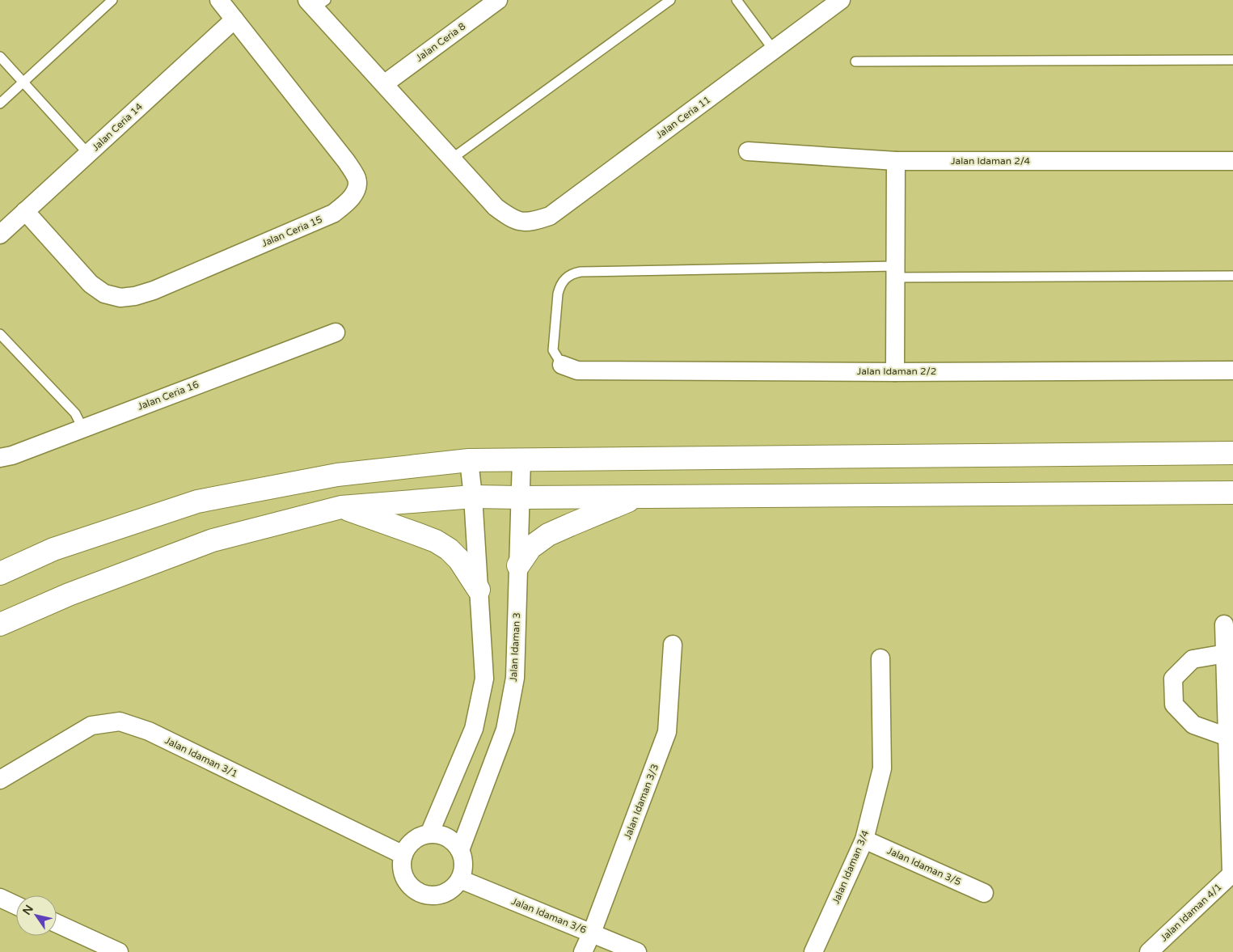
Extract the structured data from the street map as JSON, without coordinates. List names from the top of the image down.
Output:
{
  "streets": {
    "street": [
      "Jalan Ceria 8",
      "Jalan Ceria 11",
      "Jalan Ceria 14",
      "Jalan Idaman 2/4",
      "Jalan Ceria 15",
      "Jalan Idaman 2/2",
      "Jalan Ceria 16",
      "Jalan Idaman 3",
      "Jalan Idaman 3/1",
      "Jalan Idaman 3/3",
      "Jalan Idaman 3/5",
      "Jalan Idaman 3/4",
      "Jalan Idaman 4/1",
      "Jalan Idaman 3/6"
    ]
  },
  "crossings": [
    ["Jalan Ceria 14", "Jalan Ceria 15"],
    ["Jalan Idaman 3", "Jalan Idaman 3/1"],
    ["Jalan Idaman 3", "Jalan Idaman 3/6"],
    ["Jalan Idaman 3/1", "Jalan Idaman 3/6"],
    ["Jalan Idaman 3/3", "Jalan Idaman 3/6"],
    ["Jalan Idaman 3/5", "Jalan Idaman 3/4"]
  ],
  "north": "top left"
}
